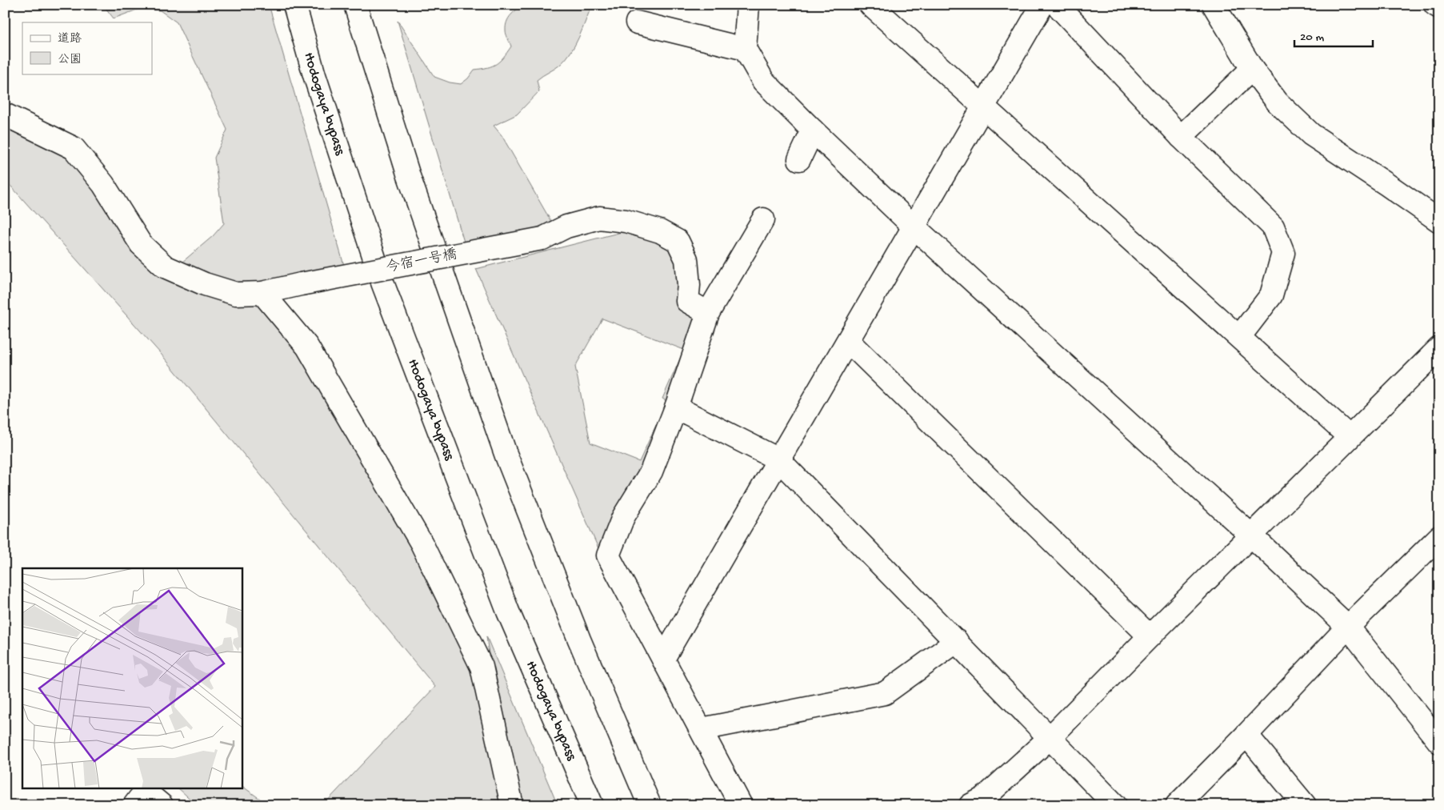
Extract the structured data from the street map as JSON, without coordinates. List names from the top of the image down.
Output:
{
  "streets": {
    "main road": ["Hodogaya bypass", "今宿一号橋"]
  },
  "legend": ["道路", "公園"],
  "scale_bar": "20 m"
}
